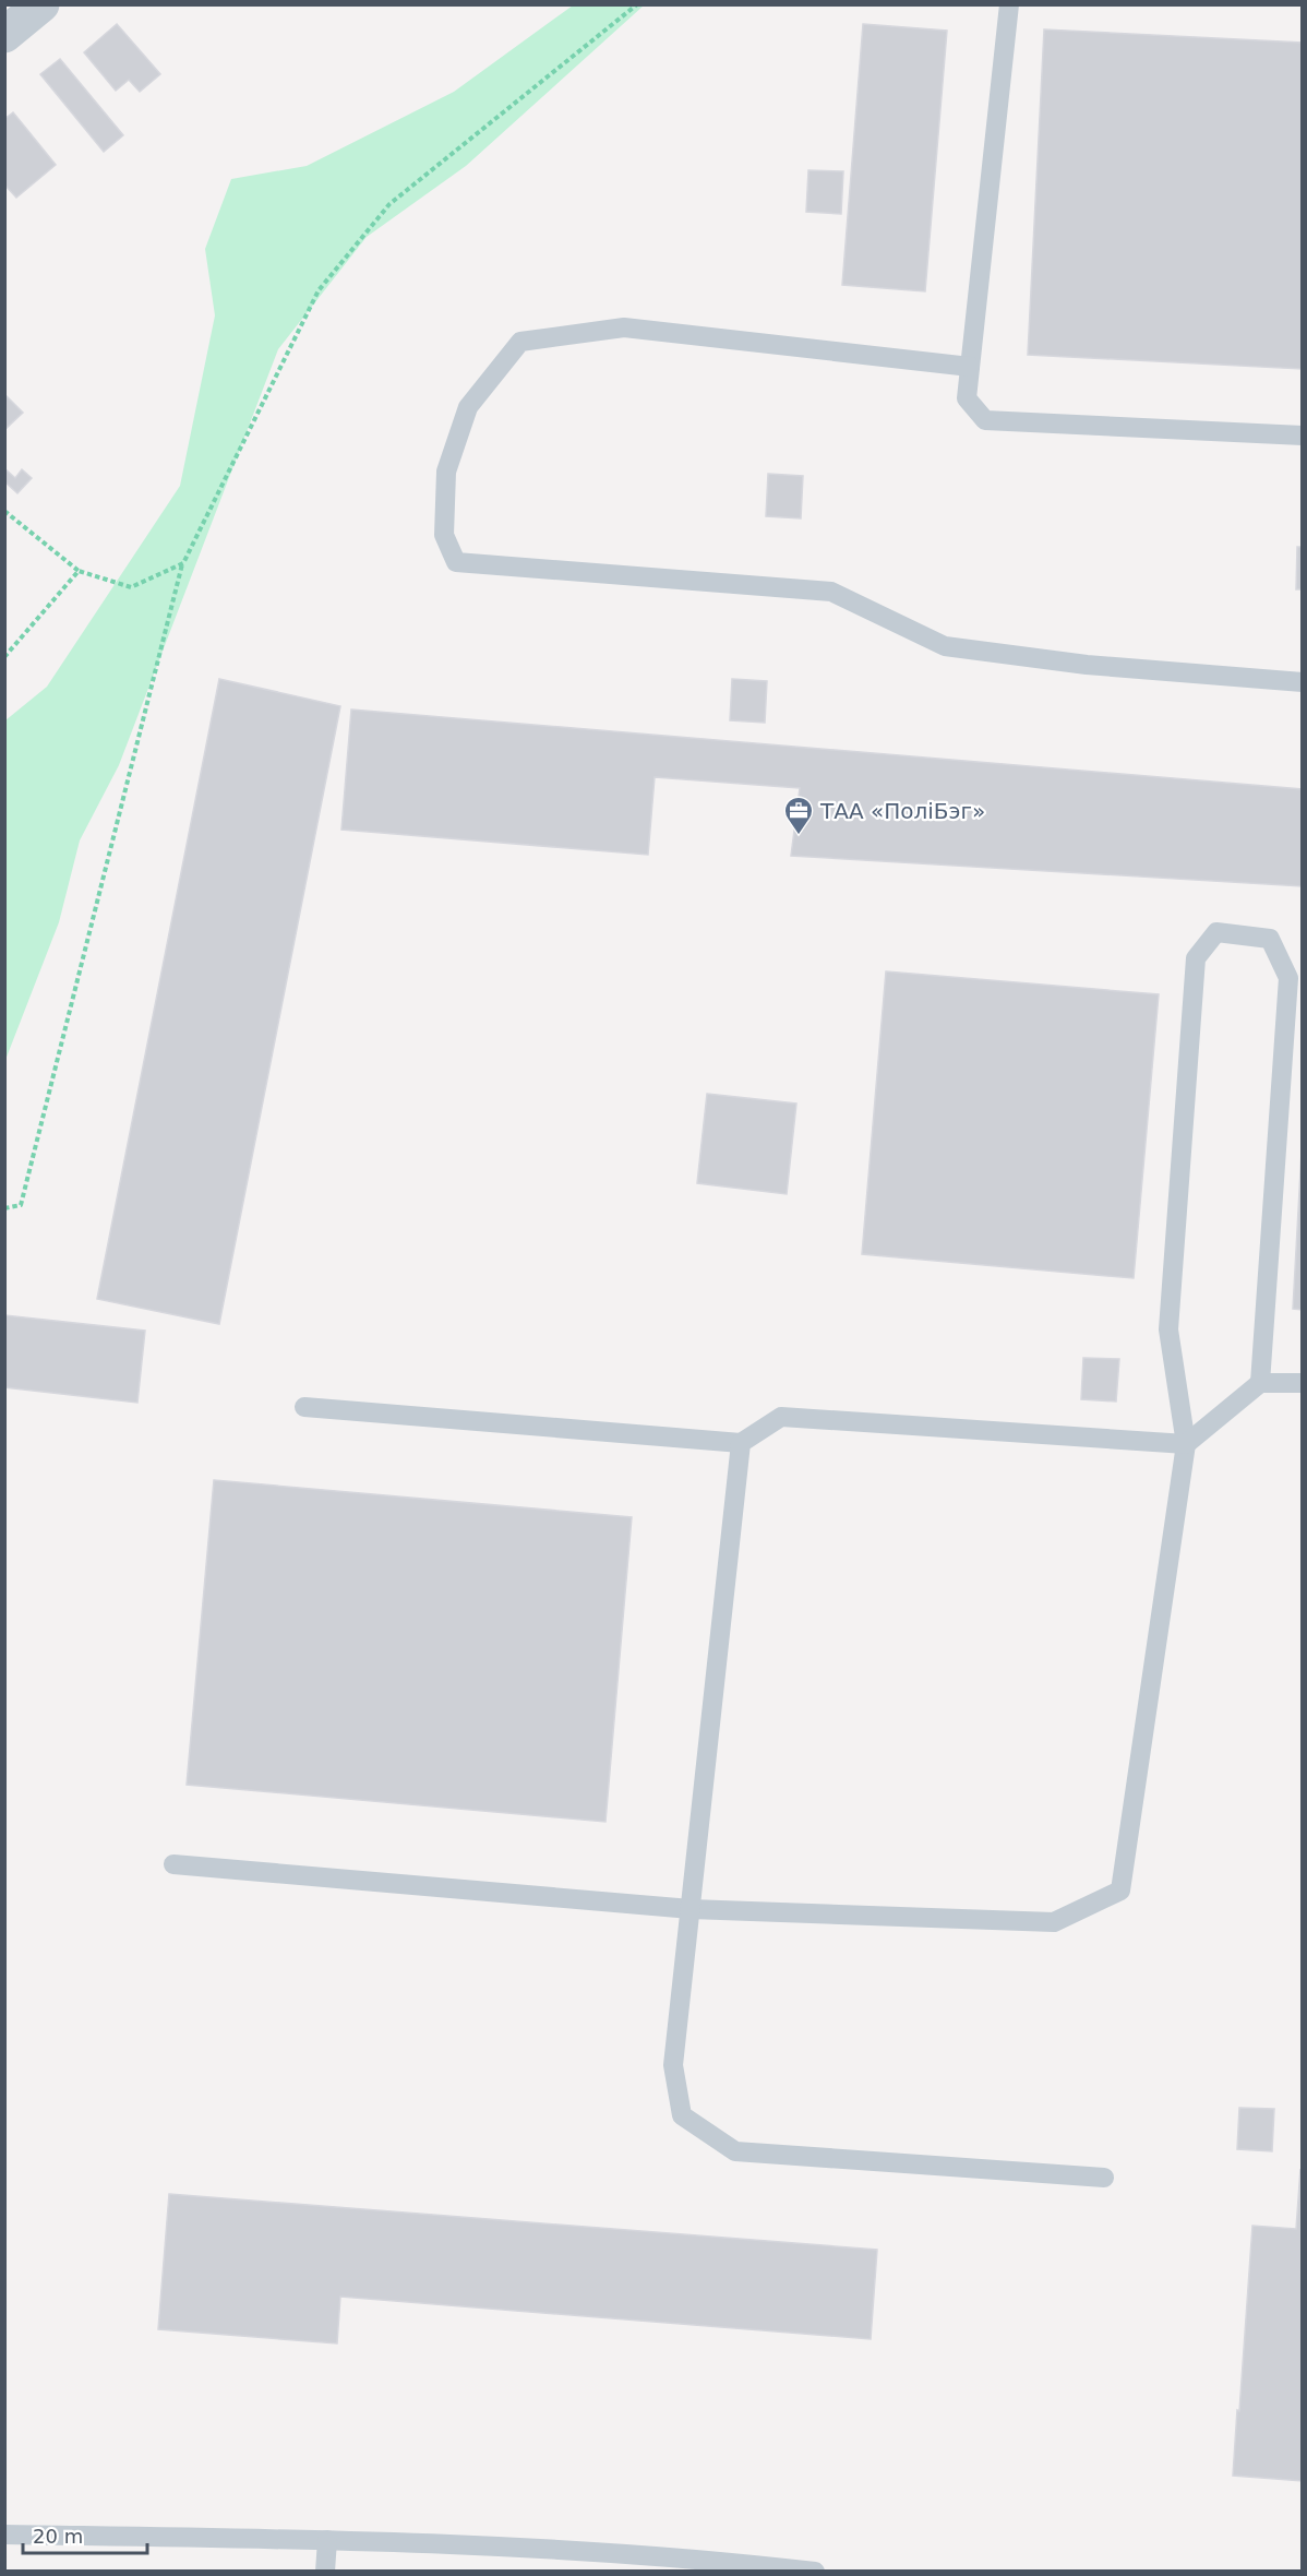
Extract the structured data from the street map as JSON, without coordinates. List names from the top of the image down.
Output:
{
  "places": {
    "office": ["ТАА «ПоліБэг»"]
  },
  "scale_bar": "20 m"
}
